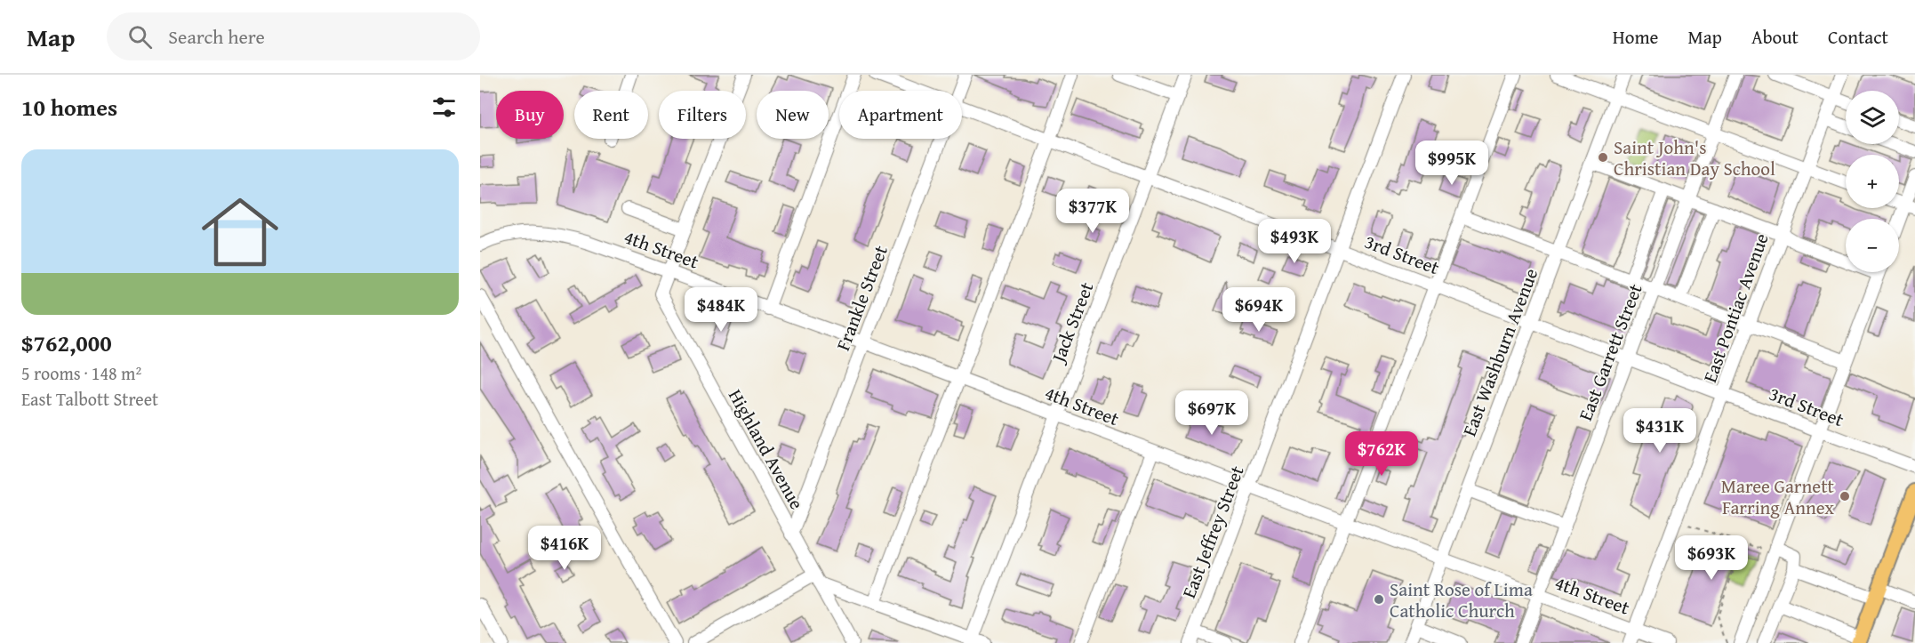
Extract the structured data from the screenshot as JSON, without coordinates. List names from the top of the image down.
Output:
{
  "streets": {
    "street": [
      "4th Street",
      "3rd Street",
      "Frankle Street",
      "East Pontiac Avenue",
      "Jack Street",
      "East Washburn Avenue",
      "East Garrett Street",
      "Highland Avenue",
      "East Jeffrey Street"
    ]
  },
  "crossings": [
    ["4th Street", "Frankle Street"],
    ["4th Street", "East Pontiac Avenue"],
    ["4th Street", "Jack Street"],
    ["4th Street", "East Washburn Avenue"],
    ["4th Street", "East Garrett Street"],
    ["4th Street", "Highland Avenue"],
    ["4th Street", "East Jeffrey Street"],
    ["3rd Street", "East Pontiac Avenue"],
    ["3rd Street", "Jack Street"],
    ["3rd Street", "East Washburn Avenue"],
    ["3rd Street", "East Garrett Street"],
    ["3rd Street", "East Jeffrey Street"],
    ["Frankle Street", "Highland Avenue"]
  ],
  "places": ["Saint John's Christian Day School", "Maree Garnett Farring Annex", "Saint Rose of Lima Catholic Church"],
  "page": {
    "header": "Map",
    "search": "Search here",
    "nav": [
      "Home",
      "Map",
      "About",
      "Contact"
    ],
    "heading": "10 homes",
    "map_buttons": ["+", "−"],
    "chip": [
      "Buy",
      "Rent",
      "Filters",
      "New",
      "Apartment"
    ],
    "list": [
      {
        "name": "$762,000",
        "note": "5 rooms · 148 m² · East Talbott Street"
      }
    ],
    "price": [
      "$995K",
      "$377K",
      "$493K",
      "$484K",
      "$694K",
      "$697K",
      "$431K",
      "$762K",
      "$416K",
      "$693K"
    ]
  }
}
